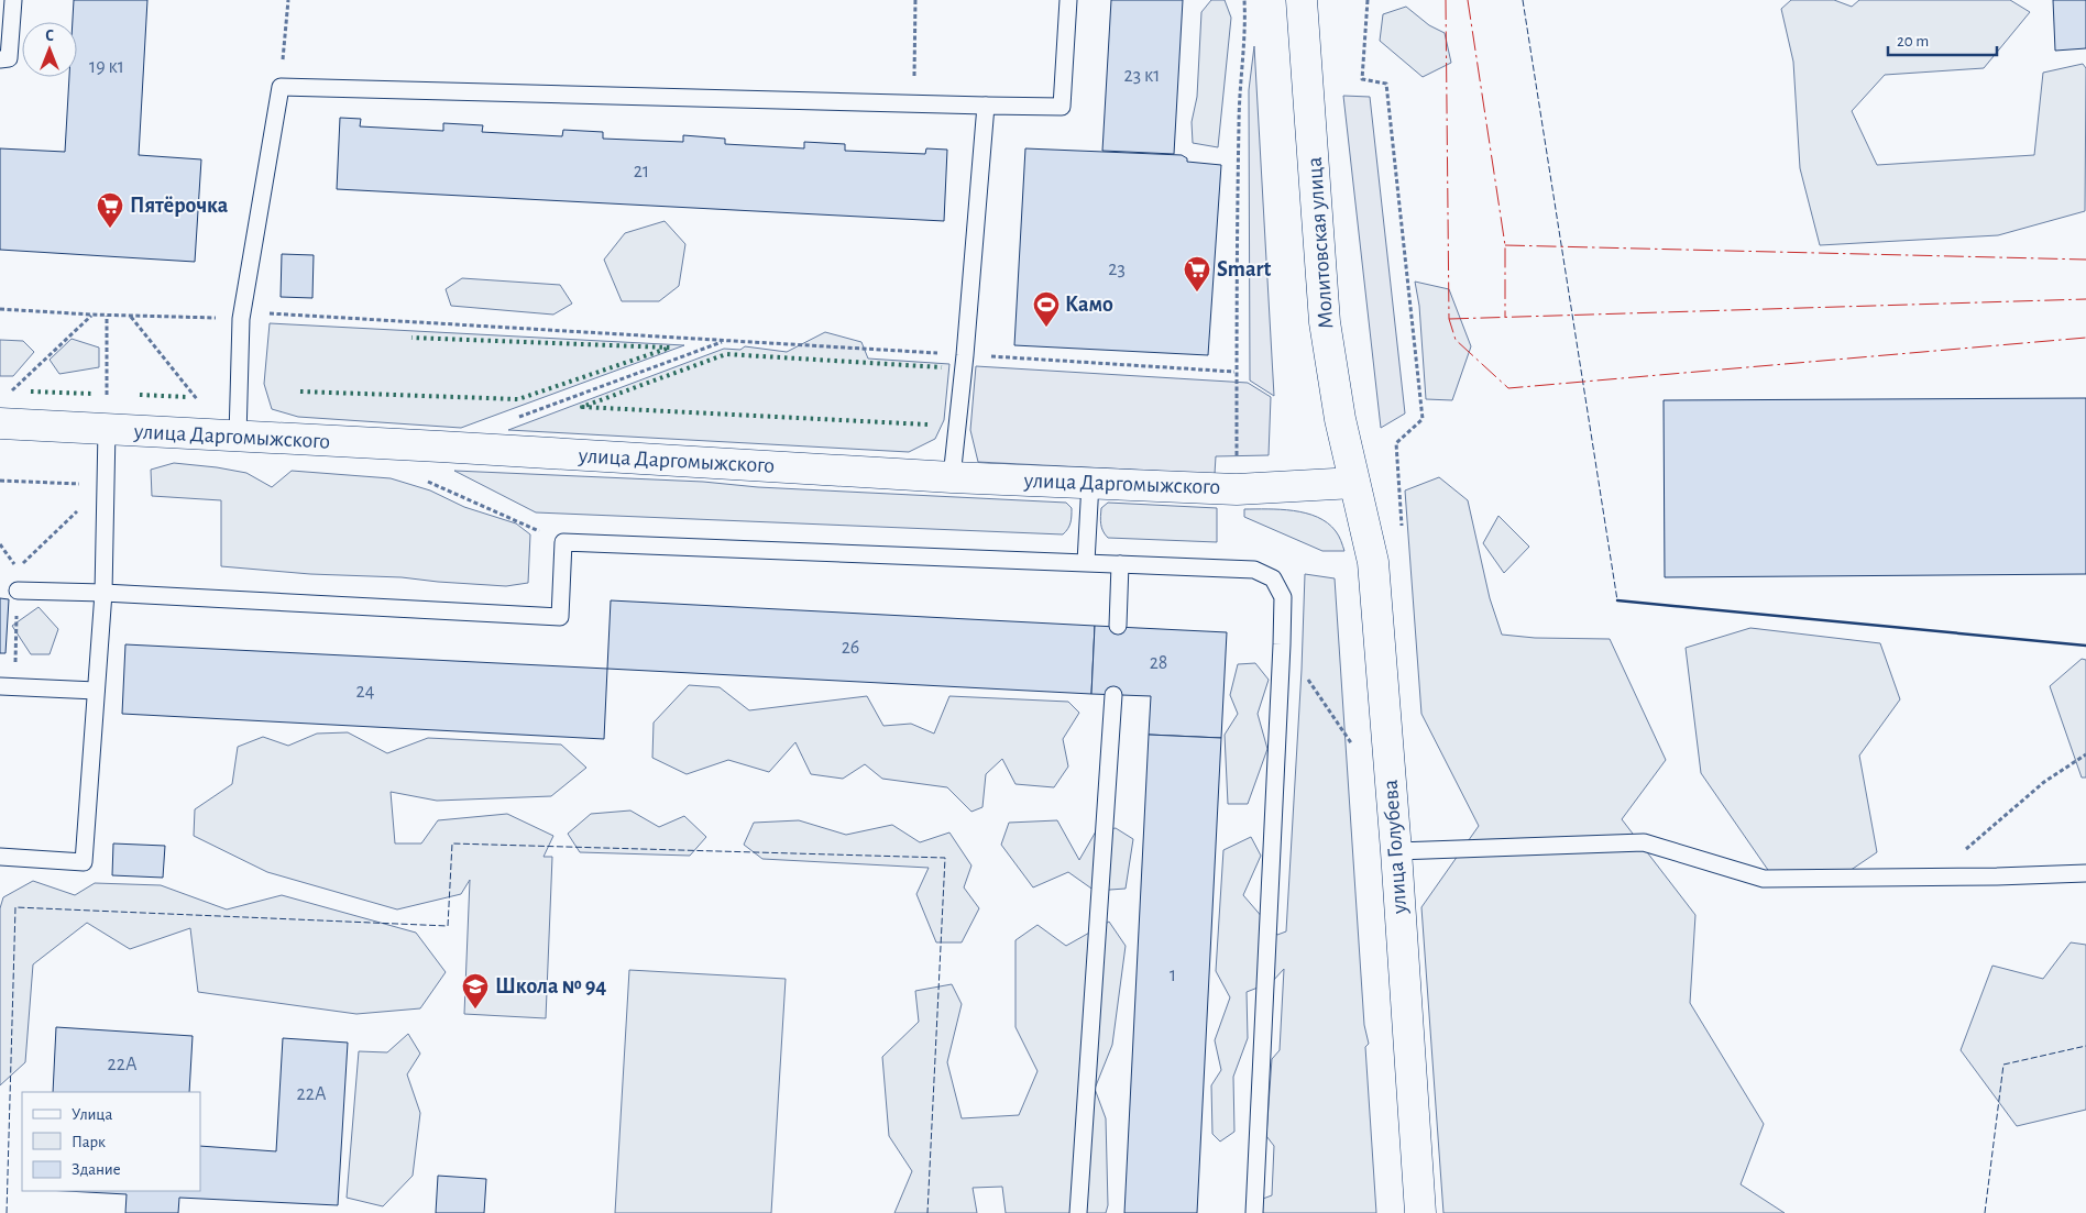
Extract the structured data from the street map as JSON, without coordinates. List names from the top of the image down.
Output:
{
  "streets": {
    "street": ["Молитовская улица", "улица Даргомыжского", "улица Голубева"]
  },
  "crossings": [
    ["Молитовская улица", "улица Даргомыжского"],
    ["Молитовская улица", "улица Голубева"],
    ["улица Даргомыжского", "улица Голубева"]
  ],
  "places": {
    "supermarket": ["Пятёрочка", "Smart"],
    "sports": ["Камо"],
    "school or university": ["Школа № 94"]
  },
  "house_numbers": [
    "19 к1",
    "23 к1",
    "21",
    "23",
    "26",
    "28",
    "24",
    "1",
    "22А",
    "22А"
  ],
  "legend": ["Улица", "Парк", "Здание"],
  "scale_bar": "20 m",
  "north": "top"
}
